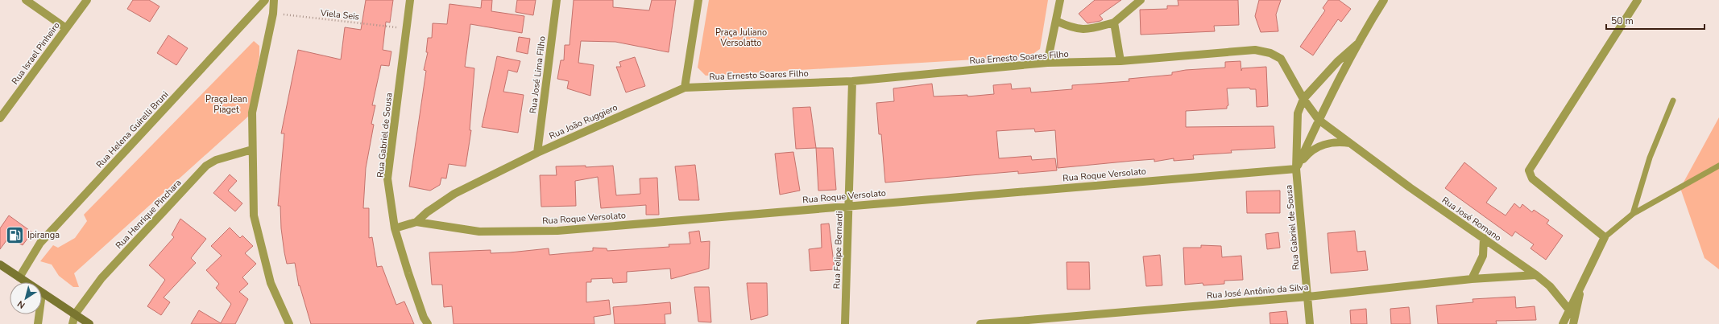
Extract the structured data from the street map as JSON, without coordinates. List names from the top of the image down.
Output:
{
  "streets": {
    "street": [
      "Rua Israel Pinheiro",
      "Rua Ernesto Soares Filho",
      "Rua José Lima Filho",
      "Rua João Ruggiero",
      "Rua Helena Guirelli Bruni",
      "Rua Gabriel de Sousa",
      "Rua Roque Versolato",
      "Rua Henrique Pinchara",
      "Rua José Romano",
      "Rua Felipe Bernardi",
      "Rua José Antônio da Silva"
    ],
    "path": ["Viela Seis"]
  },
  "crossings": [
    ["Viela Seis", "Rua Gabriel de Sousa"],
    ["Rua Ernesto Soares Filho", "Rua João Ruggiero"],
    ["Rua Ernesto Soares Filho", "Rua Gabriel de Sousa"],
    ["Rua Ernesto Soares Filho", "Rua José Romano"],
    ["Rua Ernesto Soares Filho", "Rua Felipe Bernardi"],
    ["Rua José Lima Filho", "Rua João Ruggiero"],
    ["Rua João Ruggiero", "Rua Roque Versolato"],
    ["Rua Gabriel de Sousa", "Rua Roque Versolato"],
    ["Rua Gabriel de Sousa", "Rua José Romano"],
    ["Rua Gabriel de Sousa", "Rua José Antônio da Silva"],
    ["Rua Roque Versolato", "Rua Felipe Bernardi"],
    ["Rua José Romano", "Rua José Antônio da Silva"]
  ],
  "parks": ["Praça Juliano Versolatto", "Praça Jean Piaget"],
  "places": {
    "fuel station": ["Ipiranga"]
  },
  "scale_bar": "50 m",
  "north": "bottom left"
}
